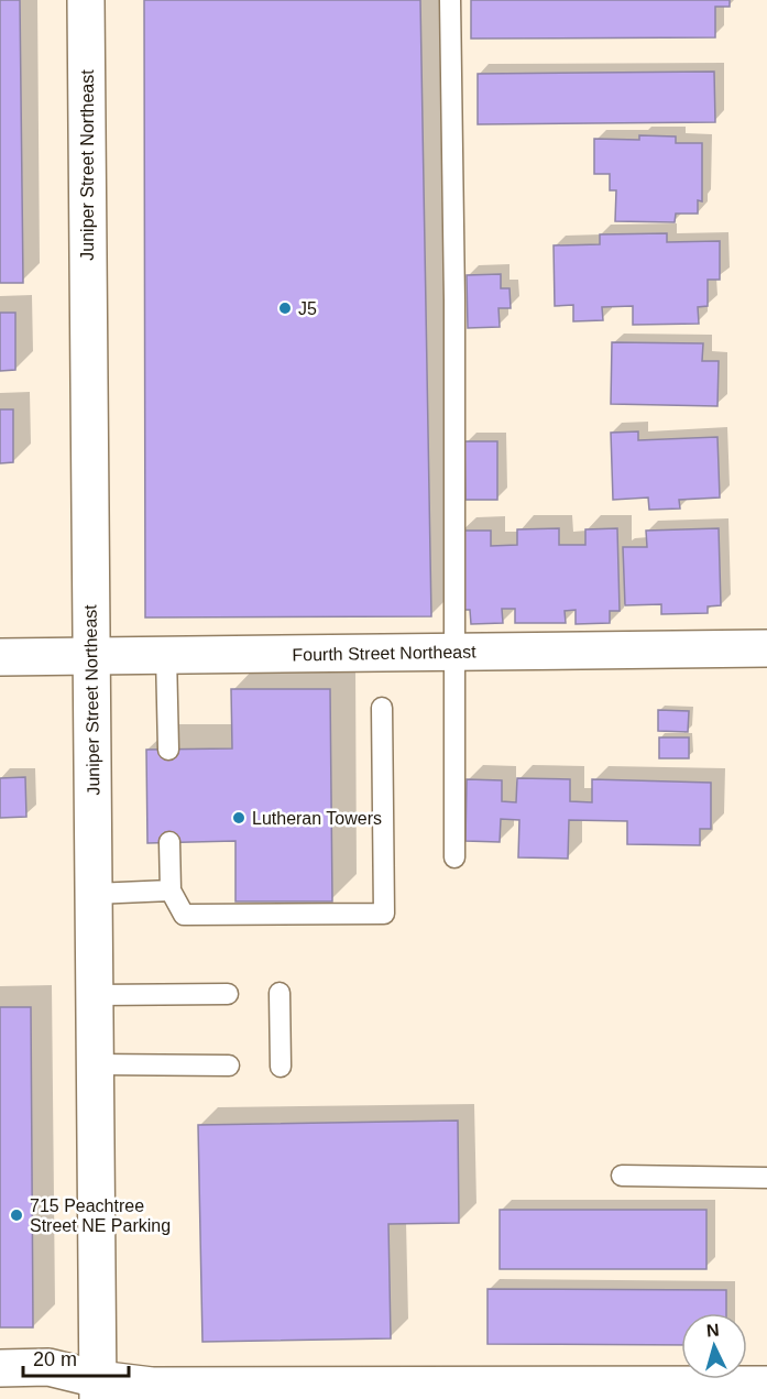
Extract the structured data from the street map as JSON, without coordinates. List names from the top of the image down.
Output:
{
  "streets": {
    "street": ["Juniper Street Northeast", "Fourth Street Northeast"]
  },
  "crossings": [
    ["Juniper Street Northeast", "Fourth Street Northeast"]
  ],
  "places": ["J5", "Lutheran Towers", "715 Peachtree Street NE Parking"],
  "scale_bar": "20 m",
  "north": "top"
}
